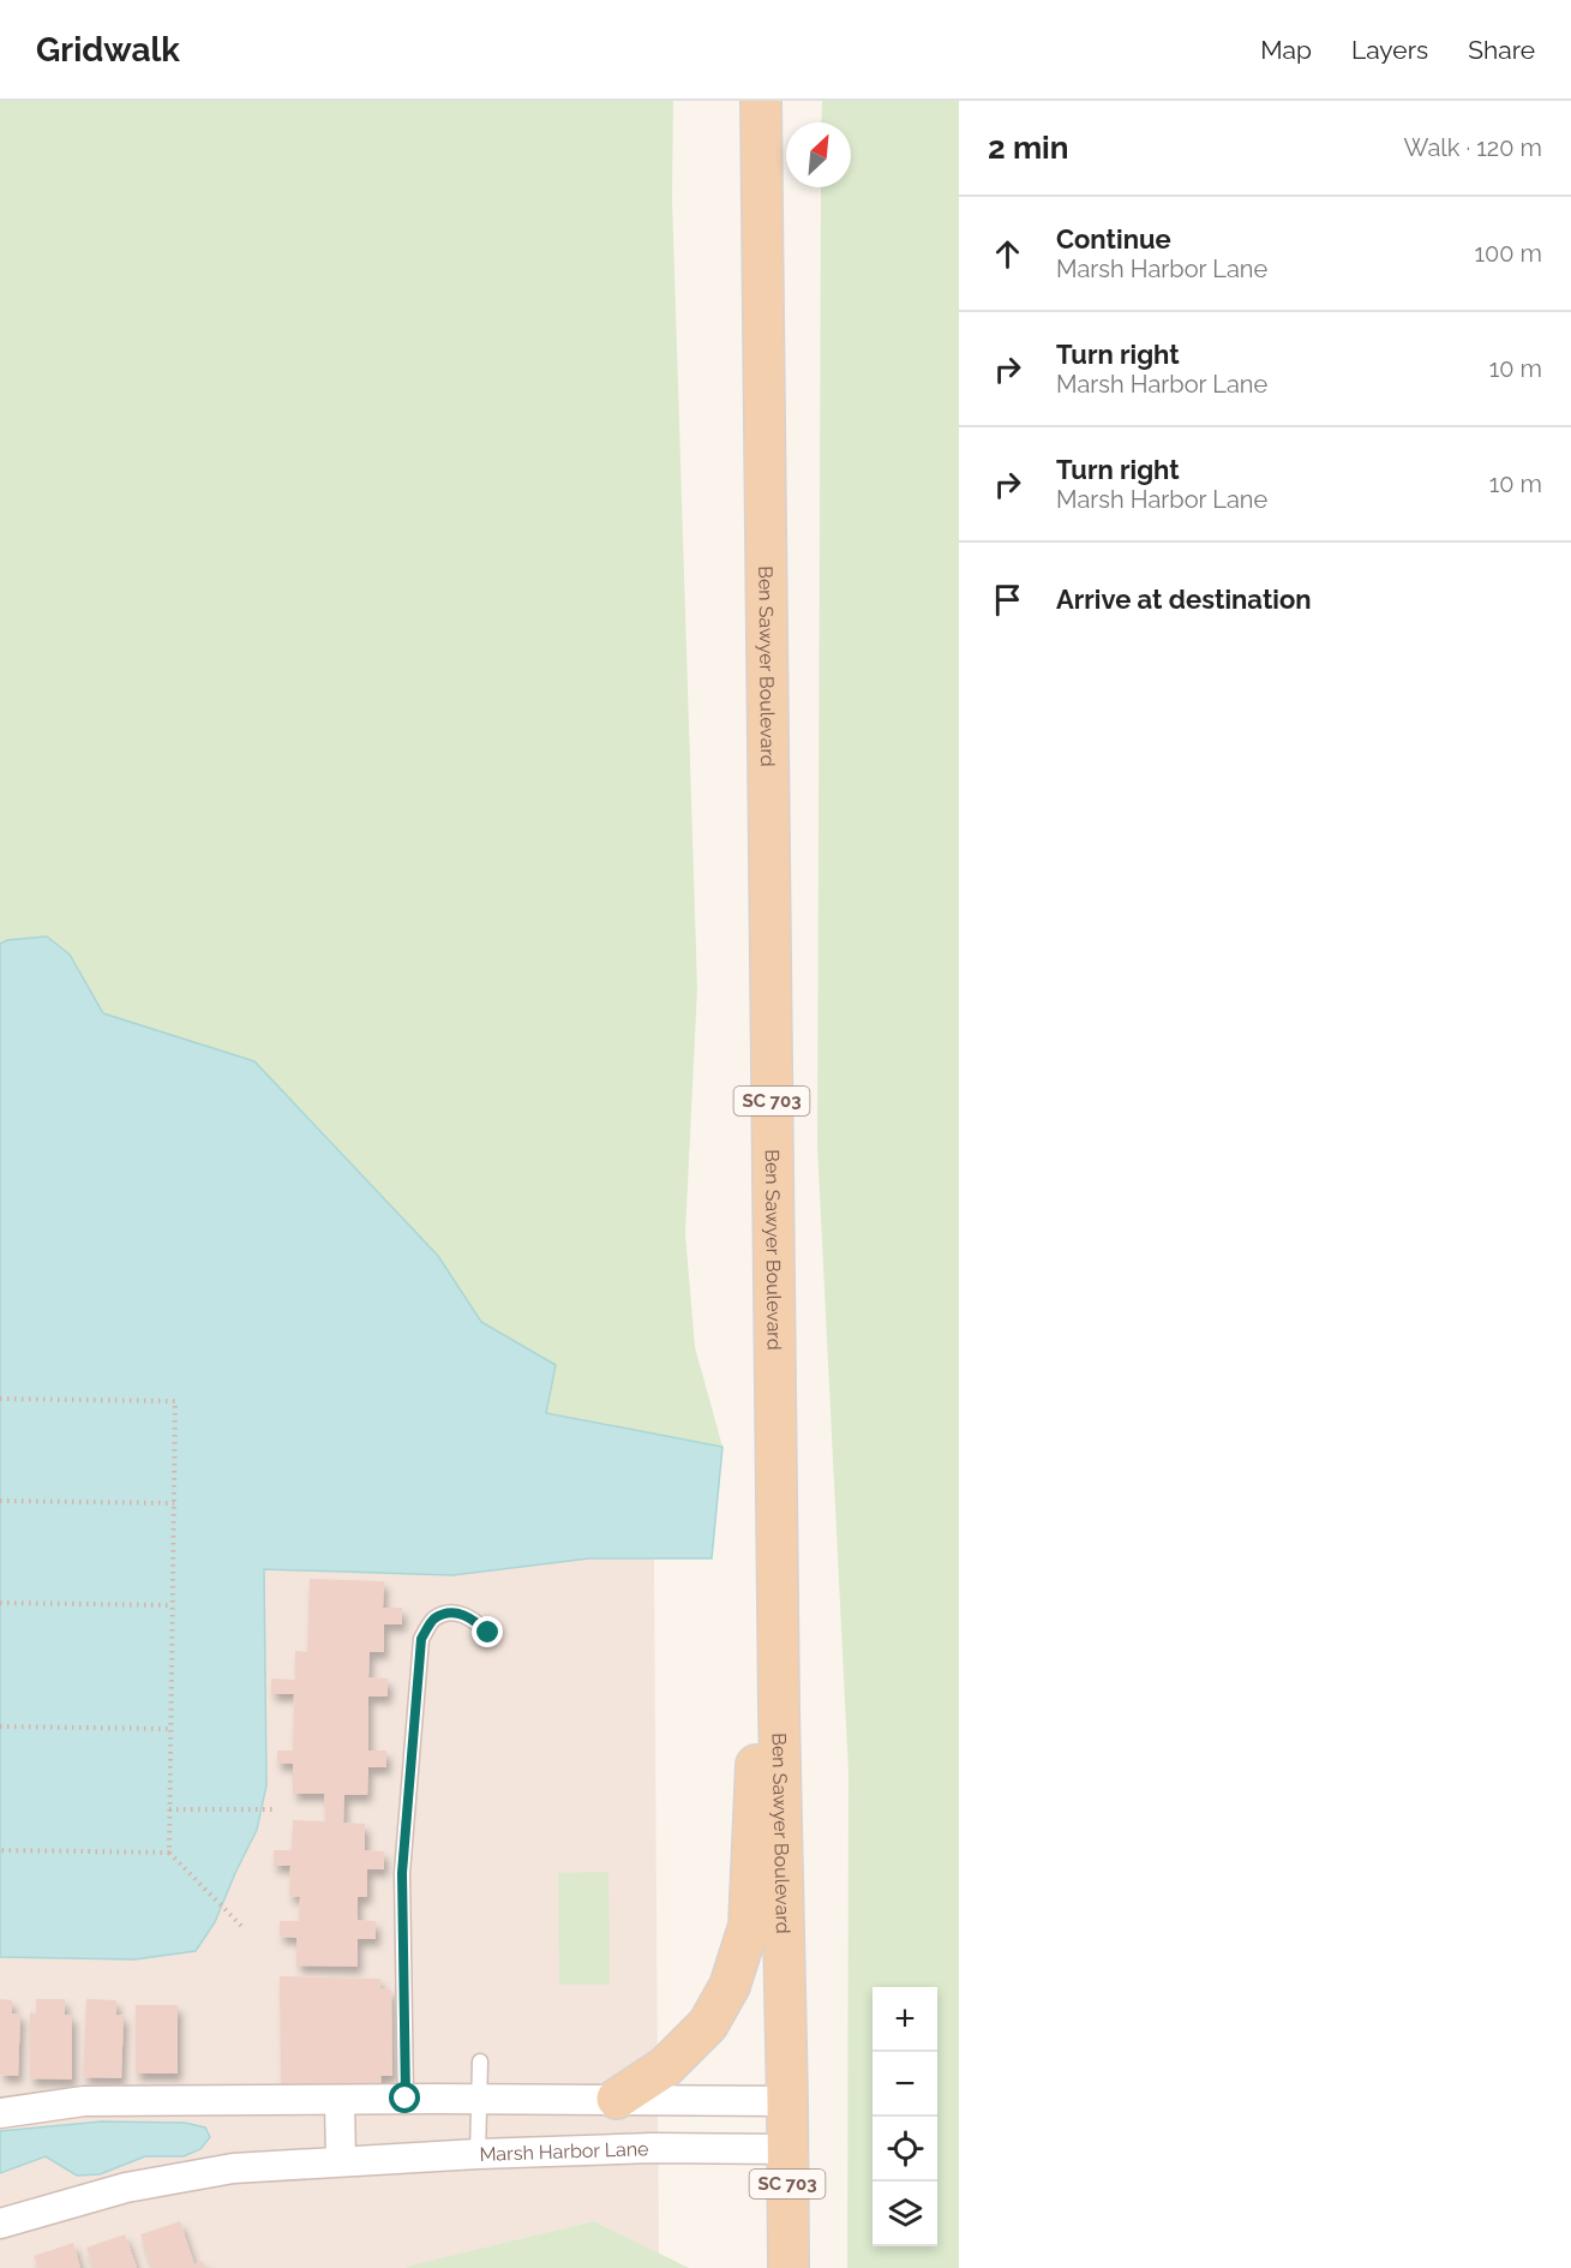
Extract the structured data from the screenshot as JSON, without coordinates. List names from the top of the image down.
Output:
{
  "streets": {
    "main road": ["Ben Sawyer Boulevard", "SC 703"],
    "street": ["Marsh Harbor Lane"]
  },
  "crossings": [
    ["Ben Sawyer Boulevard", "Marsh Harbor Lane"]
  ],
  "north": "top right",
  "page": {
    "header": "Gridwalk",
    "nav": ["Map", "Layers", "Share"],
    "heading": ["2 min", "Walk · 120 m"],
    "list": [
      ["Continue", "Marsh Harbor Lane", "100 m"],
      ["Turn right", "Marsh Harbor Lane", "10 m"],
      ["Turn right", "Marsh Harbor Lane", "10 m"],
      "Arrive at destination"
    ],
    "map_buttons": ["+", "−"]
  }
}
